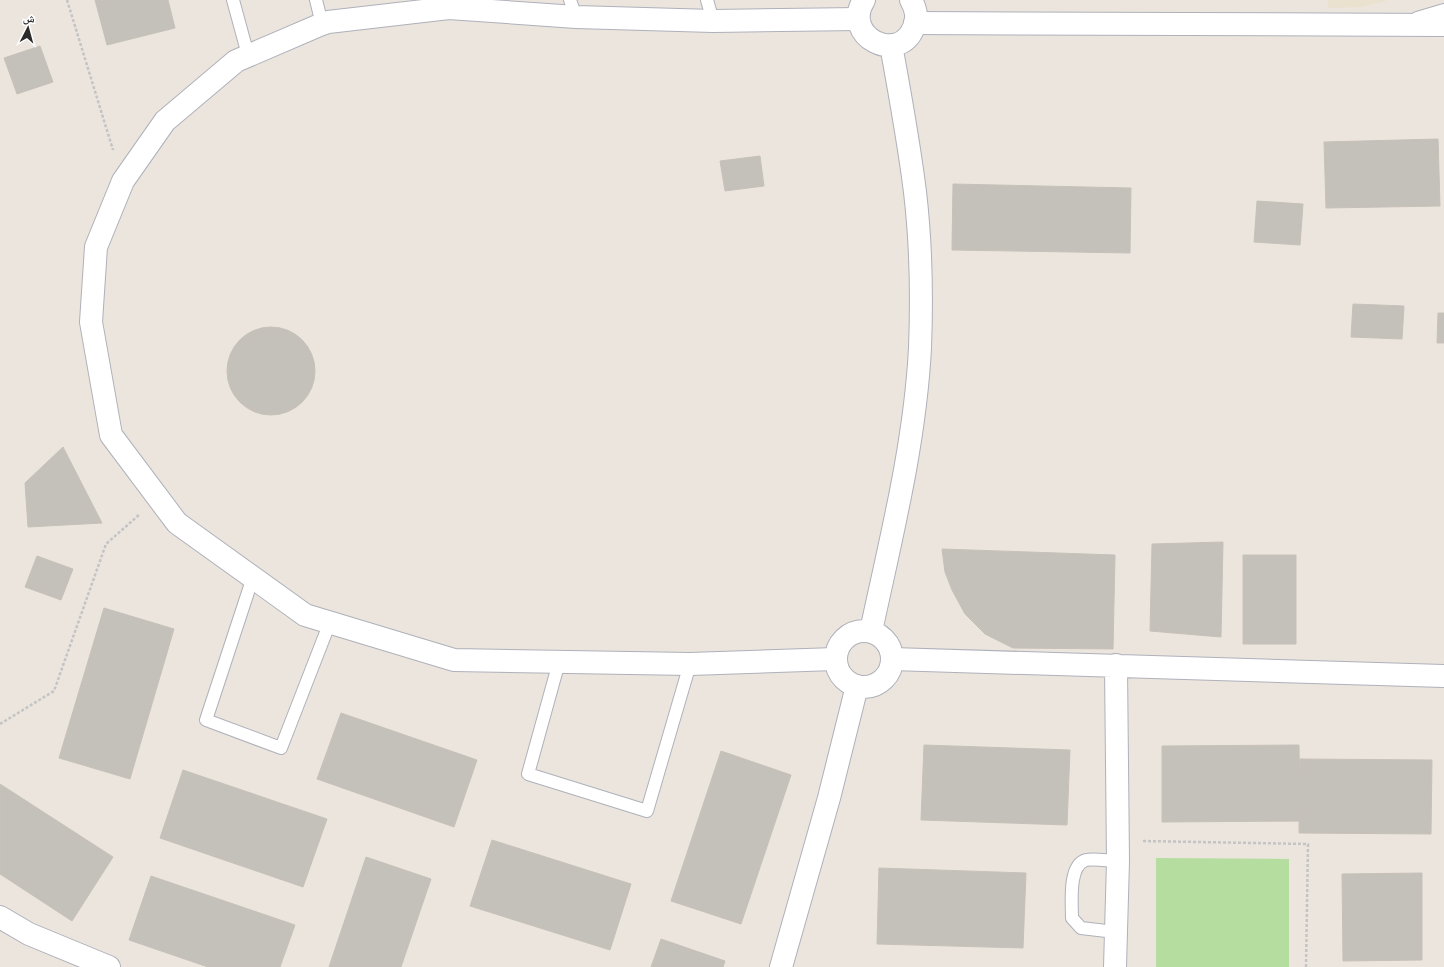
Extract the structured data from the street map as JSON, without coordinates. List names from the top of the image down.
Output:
{
  "north": "top"
}
